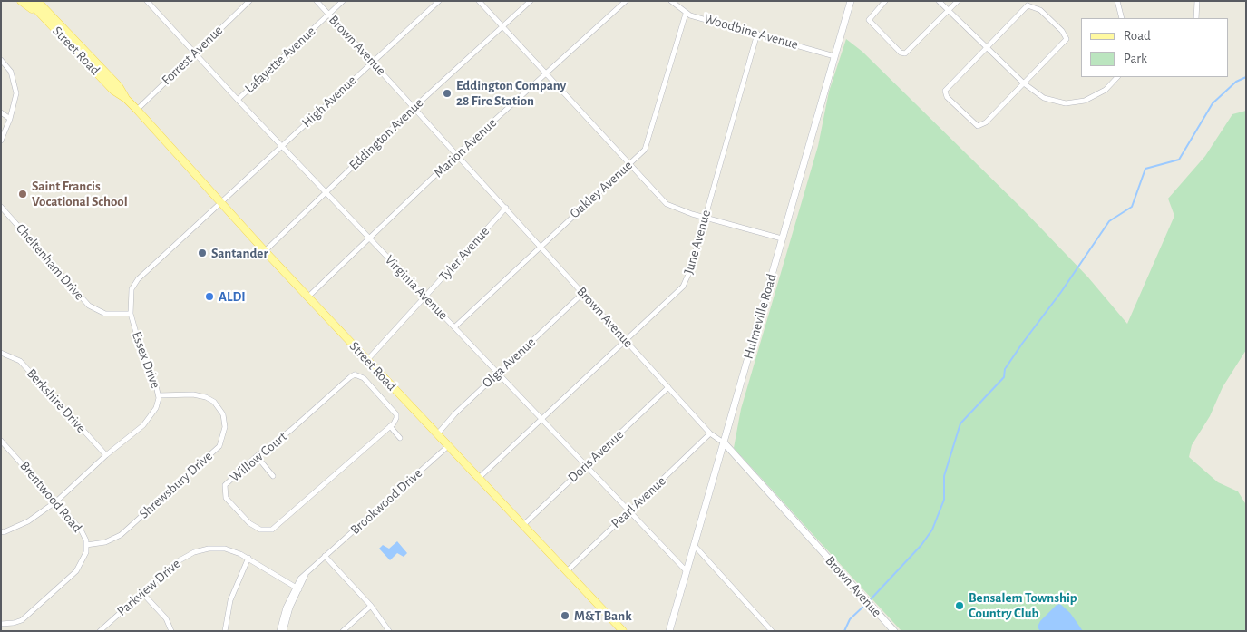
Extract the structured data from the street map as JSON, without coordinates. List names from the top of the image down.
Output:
{
  "streets": {
    "main road": ["Brown Avenue", "Street Road", "Hulmeville Road"],
    "street": [
      "Woodbine Avenue",
      "Forrest Avenue",
      "Lafayette Avenue",
      "High Avenue",
      "Eddington Avenue",
      "Marion Avenue",
      "Oakley Avenue",
      "June Avenue",
      "Tyler Avenue",
      "Cheltenham Drive",
      "Virginia Avenue",
      "Essex Drive",
      "Olga Avenue",
      "Berkshire Drive",
      "Doris Avenue",
      "Willow Court",
      "Shrewsbury Drive",
      "Brentwood Road",
      "Brookwood Drive",
      "Pearl Avenue",
      "Parkview Drive"
    ]
  },
  "crossings": [
    ["Woodbine Avenue", "Oakley Avenue"],
    ["Woodbine Avenue", "June Avenue"],
    ["Woodbine Avenue", "Hulmeville Road"],
    ["Brown Avenue", "Lafayette Avenue"],
    ["Brown Avenue", "High Avenue"],
    ["Brown Avenue", "Eddington Avenue"],
    ["Brown Avenue", "Marion Avenue"],
    ["Brown Avenue", "Oakley Avenue"],
    ["Brown Avenue", "June Avenue"],
    ["Brown Avenue", "Tyler Avenue"],
    ["Brown Avenue", "Hulmeville Road"],
    ["Brown Avenue", "Olga Avenue"],
    ["Brown Avenue", "Doris Avenue"],
    ["Brown Avenue", "Pearl Avenue"],
    ["Street Road", "Forrest Avenue"],
    ["Street Road", "High Avenue"],
    ["Street Road", "Eddington Avenue"],
    ["Street Road", "Marion Avenue"],
    ["Street Road", "June Avenue"],
    ["Street Road", "Tyler Avenue"],
    ["Street Road", "Essex Drive"],
    ["Street Road", "Olga Avenue"],
    ["Street Road", "Doris Avenue"],
    ["Street Road", "Brookwood Drive"],
    ["Street Road", "Pearl Avenue"],
    ["Forrest Avenue", "Virginia Avenue"],
    ["Lafayette Avenue", "Virginia Avenue"],
    ["High Avenue", "Virginia Avenue"],
    ["High Avenue", "Essex Drive"],
    ["Eddington Avenue", "Virginia Avenue"],
    ["Marion Avenue", "Virginia Avenue"],
    ["Oakley Avenue", "Virginia Avenue"],
    ["June Avenue", "Virginia Avenue"],
    ["Tyler Avenue", "Virginia Avenue"],
    ["Cheltenham Drive", "Essex Drive"],
    ["Virginia Avenue", "Hulmeville Road"],
    ["Virginia Avenue", "Olga Avenue"],
    ["Virginia Avenue", "Doris Avenue"],
    ["Virginia Avenue", "Pearl Avenue"],
    ["Essex Drive", "Berkshire Drive"],
    ["Essex Drive", "Shrewsbury Drive"],
    ["Essex Drive", "Brentwood Road"],
    ["Shrewsbury Drive", "Brentwood Road"],
    ["Brookwood Drive", "Parkview Drive"]
  ],
  "places": [
    "Eddington Company 28 Fire Station",
    "Saint Francis Vocational School",
    "Santander",
    "ALDI",
    "Bensalem Township Country Club",
    "M&T Bank"
  ],
  "legend": ["Road", "Park"]
}
